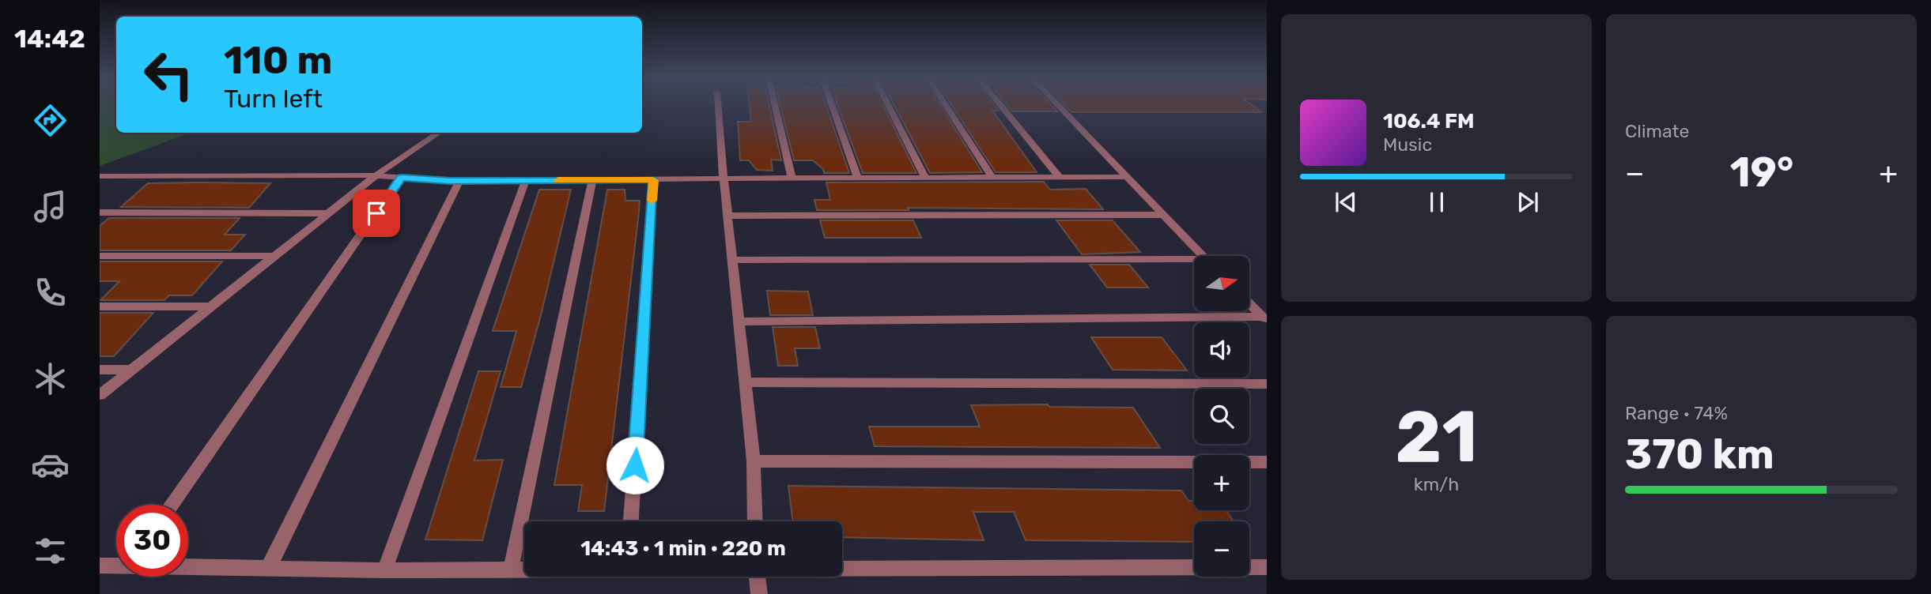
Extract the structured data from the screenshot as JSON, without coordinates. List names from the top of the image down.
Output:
{
  "north": "right",
  "page": {
    "tabs": "14:42",
    "tile": [
      "Climate",
      ["21", "km/h"],
      ["Range · 74%", "370 km"]
    ],
    "turn": ["110 m", "Turn left"],
    "song": ["106.4 FM", "Music"],
    "heat": ["−", "19°", "+"],
    "map_buttons": ["+", "−"],
    "limit": "30",
    "trip": "14:43 · 1 min · 220 m"
  }
}
